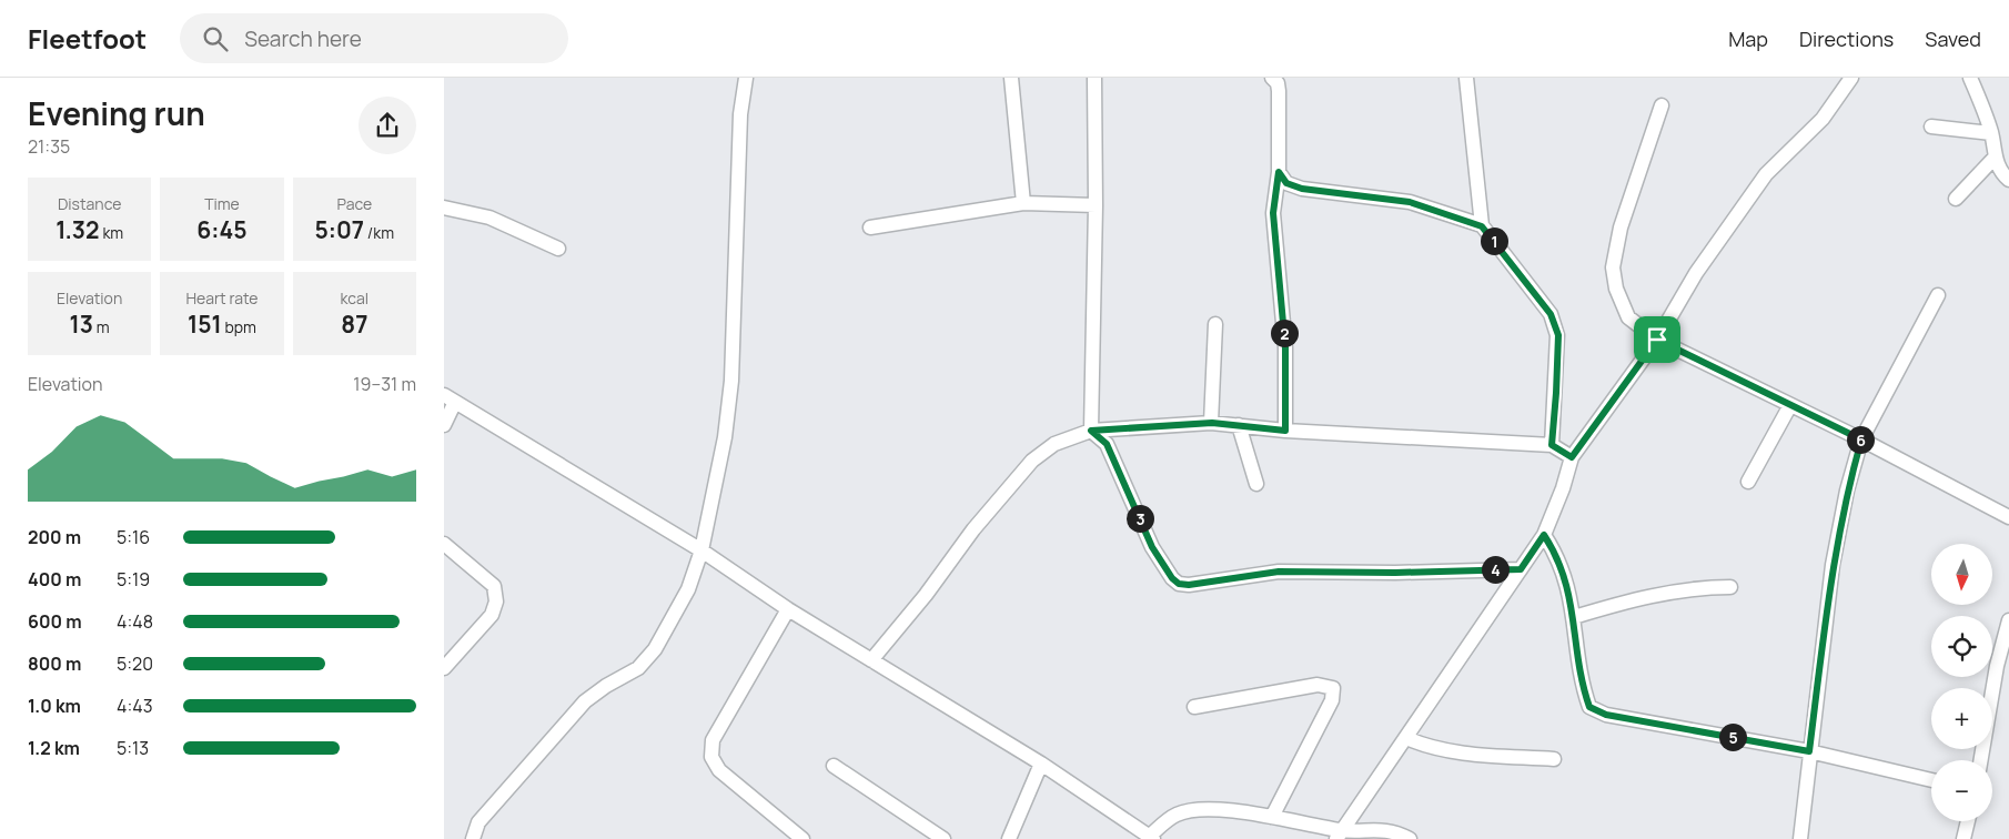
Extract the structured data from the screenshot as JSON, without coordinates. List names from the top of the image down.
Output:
{
  "north": "bottom",
  "page": {
    "header": "Fleetfoot",
    "search": "Search here",
    "nav": ["Map", "Directions", "Saved"],
    "heading": ["Evening run", "21:35"],
    "stats": [
      ["Distance", "1.32 km"],
      ["Time", "6:45"],
      ["Pace", "5:07 /km"],
      ["Elevation", "13 m"],
      ["Heart rate", "151 bpm"],
      ["kcal", "87"]
    ],
    "pins": [
      "1",
      "2",
      "6",
      "3",
      "4",
      "5"
    ],
    "chart": ["Elevation", "19–31 m"],
    "list": [
      {
        "name": "200 m",
        "note": "5:16"
      },
      {
        "name": "400 m",
        "note": "5:19"
      },
      {
        "name": "600 m",
        "note": "4:48"
      },
      {
        "name": "800 m",
        "note": "5:20"
      },
      {
        "name": "1.0 km",
        "note": "4:43"
      },
      {
        "name": "1.2 km",
        "note": "5:13"
      }
    ],
    "map_buttons": ["+", "−"]
  }
}
